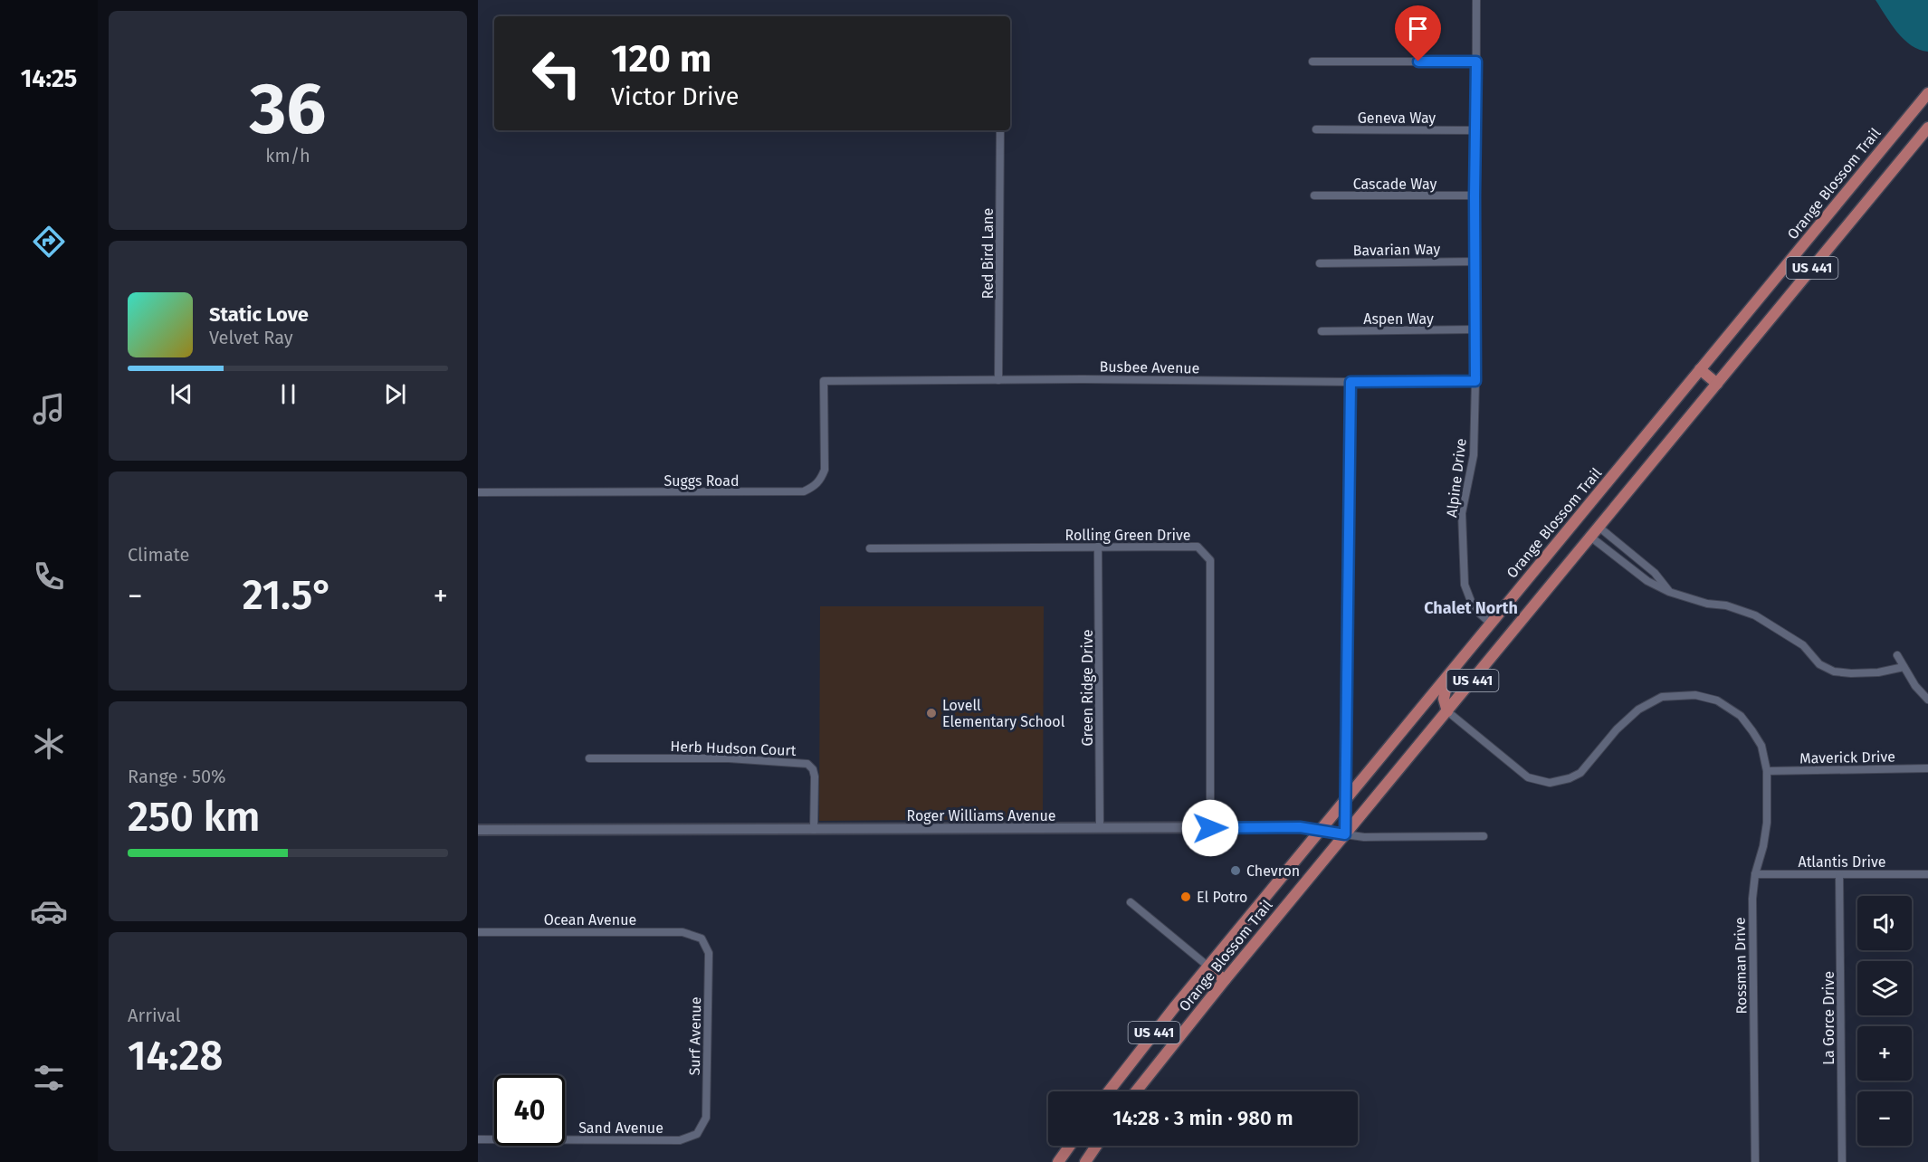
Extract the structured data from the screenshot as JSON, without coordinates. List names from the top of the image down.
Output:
{
  "streets": {
    "main road": ["Orange Blossom Trail", "US 441"],
    "street": [
      "Geneva Way",
      "Cascade Way",
      "Bavarian Way",
      "Red Bird Lane",
      "Aspen Way",
      "Busbee Avenue",
      "Alpine Drive",
      "Suggs Road",
      "Rolling Green Drive",
      "Green Ridge Drive",
      "Herb Hudson Court",
      "Maverick Drive",
      "Roger Williams Avenue",
      "Atlantis Drive",
      "Ocean Avenue",
      "Rossman Drive",
      "La Gorce Drive",
      "Surf Avenue",
      "Sand Avenue"
    ]
  },
  "crossings": [
    ["Geneva Way", "Alpine Drive"],
    ["Cascade Way", "Alpine Drive"],
    ["Orange Blossom Trail", "Alpine Drive"],
    ["Orange Blossom Trail", "Roger Williams Avenue"],
    ["Orange Blossom Trail", "Rossman Drive"],
    ["Bavarian Way", "Alpine Drive"],
    ["Red Bird Lane", "Busbee Avenue"],
    ["Aspen Way", "Alpine Drive"],
    ["Busbee Avenue", "Alpine Drive"],
    ["Busbee Avenue", "Suggs Road"],
    ["Rolling Green Drive", "Green Ridge Drive"],
    ["Rolling Green Drive", "Roger Williams Avenue"],
    ["Green Ridge Drive", "Roger Williams Avenue"],
    ["Herb Hudson Court", "Roger Williams Avenue"],
    ["Maverick Drive", "Rossman Drive"],
    ["Atlantis Drive", "Rossman Drive"],
    ["Atlantis Drive", "La Gorce Drive"],
    ["Ocean Avenue", "Surf Avenue"],
    ["Surf Avenue", "Sand Avenue"]
  ],
  "districts": ["Chalet North"],
  "places": ["Lovell Elementary School", "Chevron", "El Potro"],
  "page": {
    "tabs": "14:25",
    "tile": [
      ["36", "km/h"],
      "Climate",
      ["Range · 50%", "250 km"],
      ["Arrival", "14:28"]
    ],
    "turn": ["120 m", "Victor Drive"],
    "song": ["Static Love", "Velvet Ray"],
    "heat": ["−", "21.5°", "+"],
    "map_buttons": ["+", "−"],
    "limit": "40",
    "trip": "14:28 · 3 min · 980 m"
  }
}
